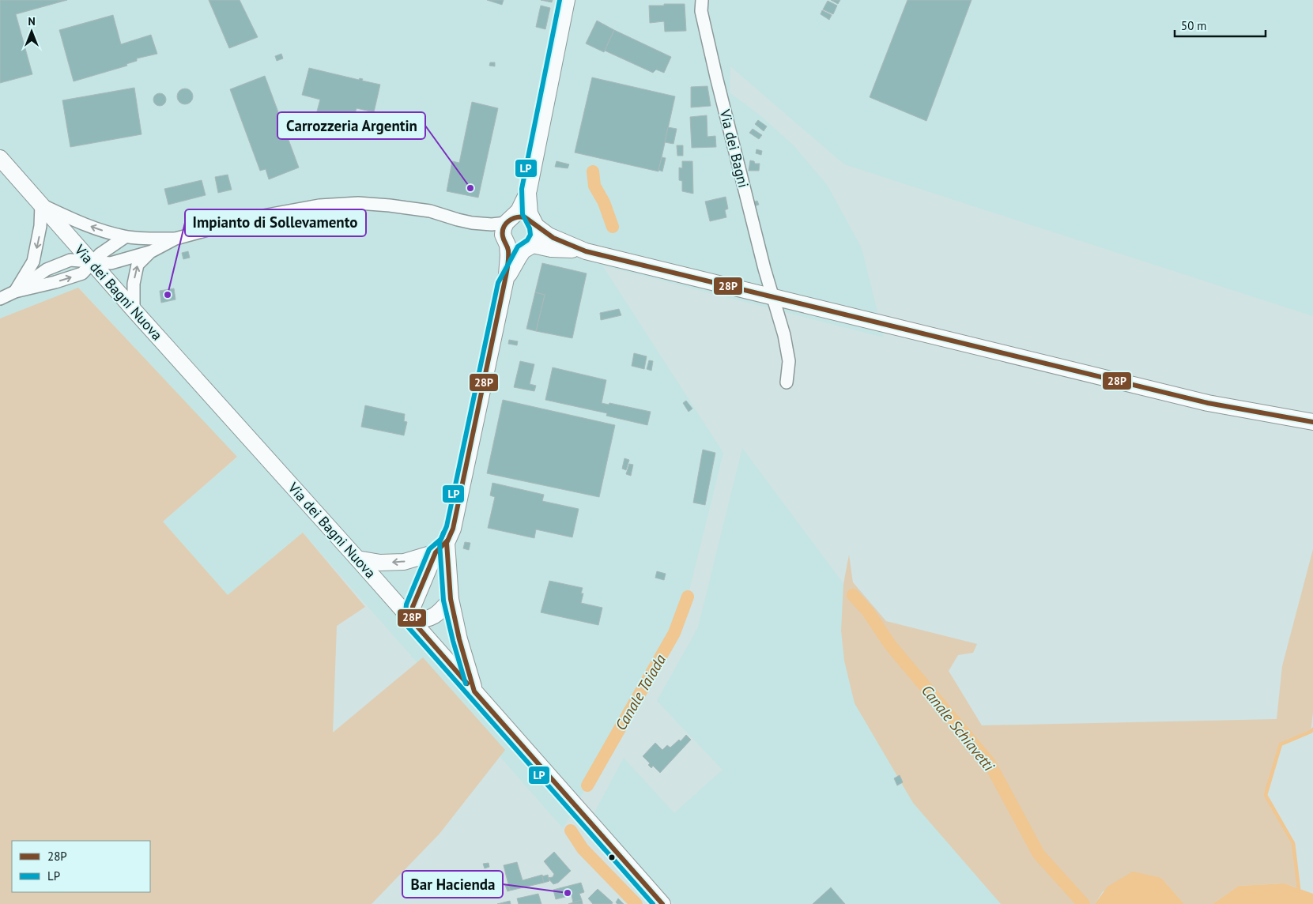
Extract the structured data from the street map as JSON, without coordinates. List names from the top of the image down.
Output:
{
  "streets": {
    "street": ["Via dei Bagni", "Via dei Bagni Nuova"]
  },
  "water": ["Canale Taiada", "Canale Schiavetti"],
  "places": ["Carrozzeria Argentin", "Impianto di Sollevamento", "Bar Hacienda"],
  "lines": ["transit line LP", "transit line 28P"],
  "legend": ["28P", "LP"],
  "scale_bar": "50 m",
  "north": "top"
}
